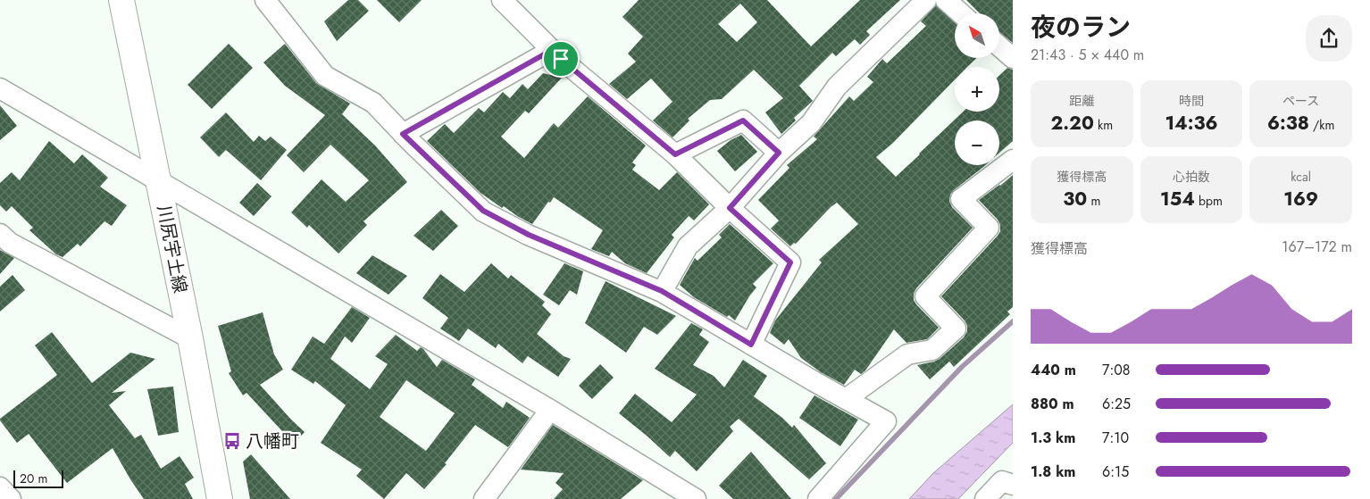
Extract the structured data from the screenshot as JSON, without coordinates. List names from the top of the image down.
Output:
{
  "streets": {
    "main road": ["川尻宇土線"]
  },
  "places": {
    "bus stop": ["八幡町"]
  },
  "scale_bar": "20 m",
  "north": "top left",
  "page": {
    "heading": ["夜のラン", "21:43 · 5 × 440 m"],
    "map_buttons": ["+", "−"],
    "stats": [
      ["距離", "2.20 km"],
      ["時間", "14:36"],
      ["ペース", "6:38 /km"],
      ["獲得標高", "30 m"],
      ["心拍数", "154 bpm"],
      ["kcal", "169"]
    ],
    "chart": ["獲得標高", "167–172 m"],
    "list": [
      {
        "name": "440 m",
        "note": "7:08"
      },
      {
        "name": "880 m",
        "note": "6:25"
      },
      {
        "name": "1.3 km",
        "note": "7:10"
      },
      {
        "name": "1.8 km",
        "note": "6:15"
      }
    ],
    "scale": "20 m"
  }
}
